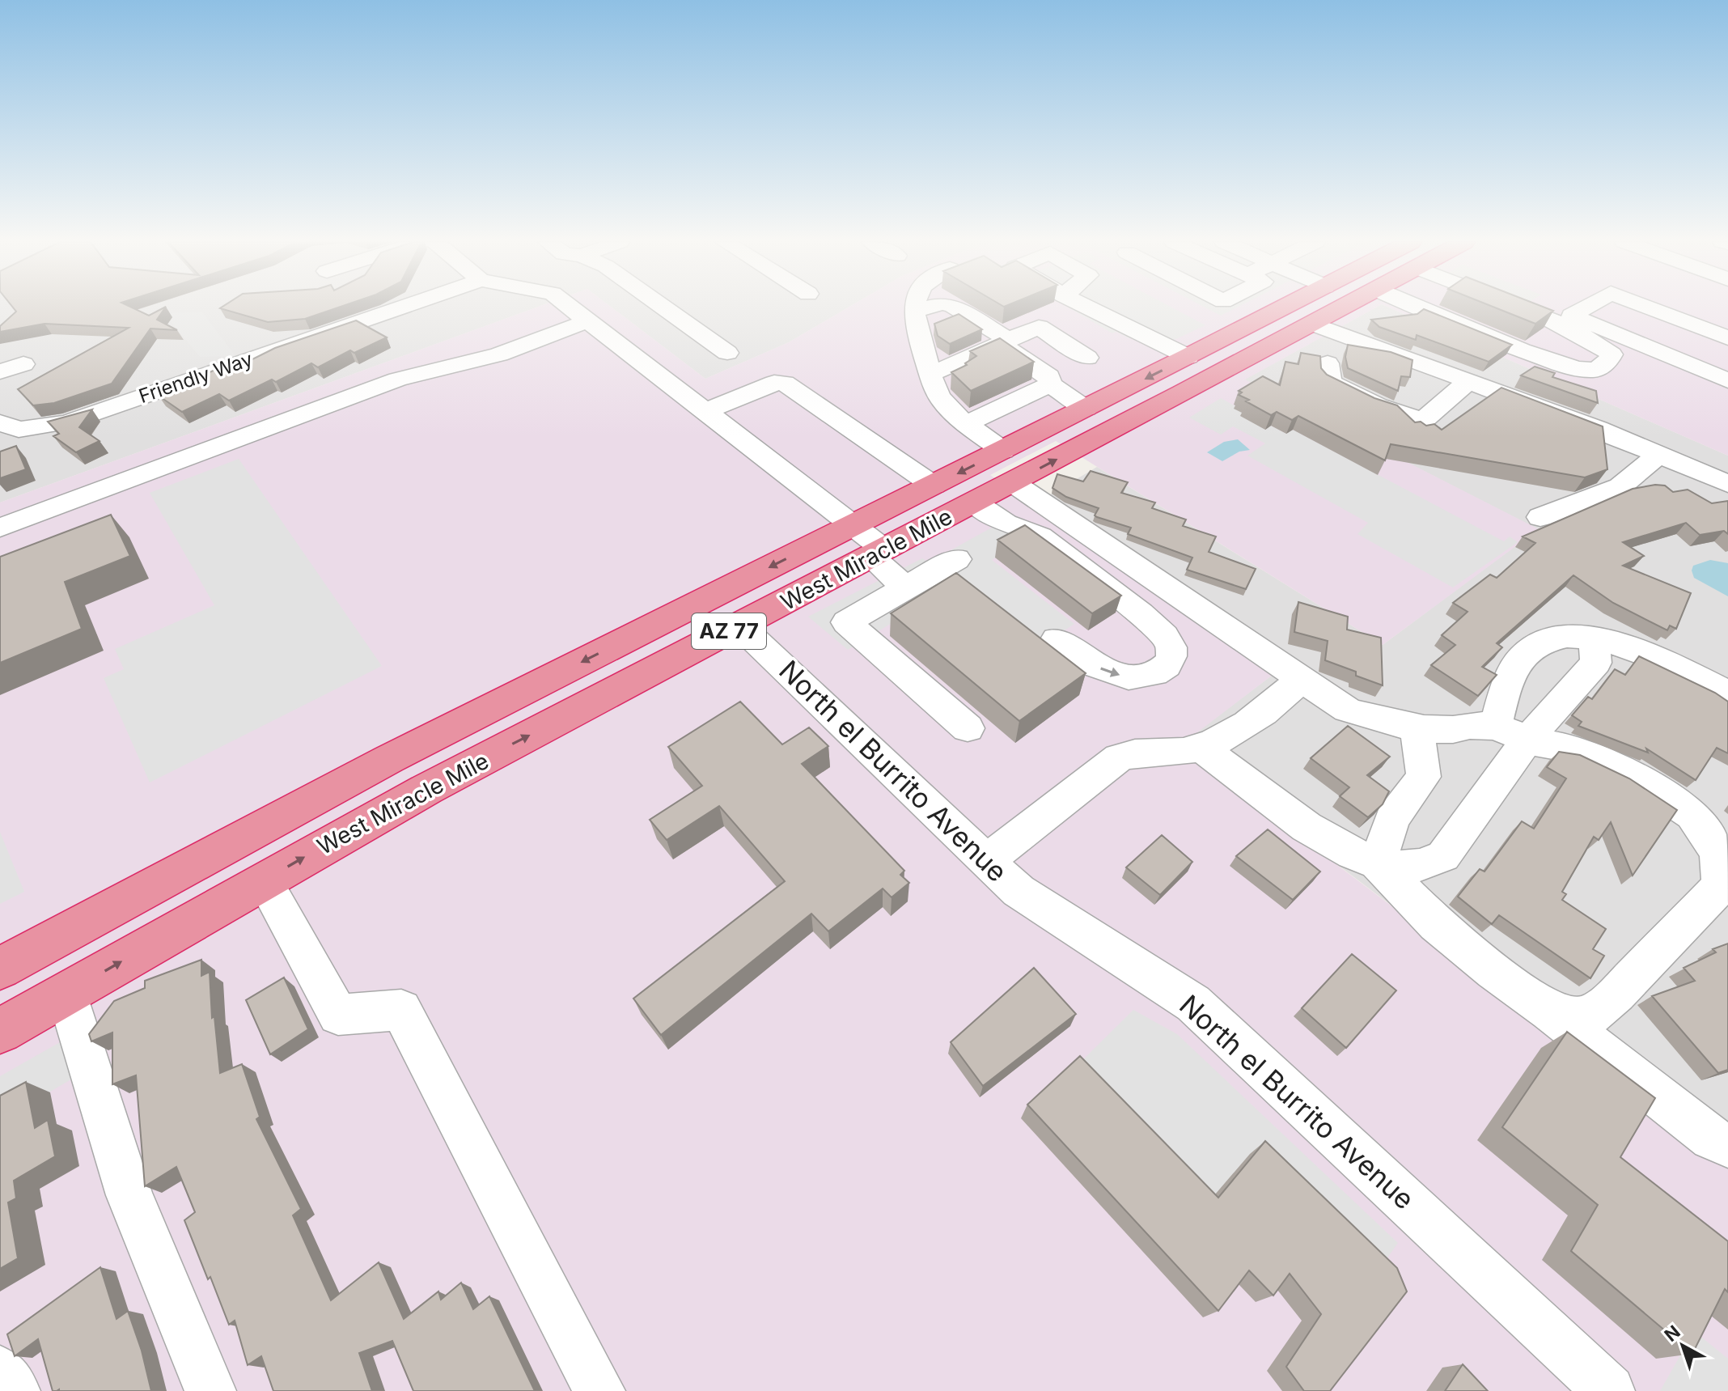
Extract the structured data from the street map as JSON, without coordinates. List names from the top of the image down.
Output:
{
  "streets": {
    "highway": ["West Miracle Mile", "AZ 77"],
    "street": ["Friendly Way", "North el Burrito Avenue"]
  },
  "crossings": [
    ["West Miracle Mile", "North el Burrito Avenue"]
  ],
  "north": "top left"
}
